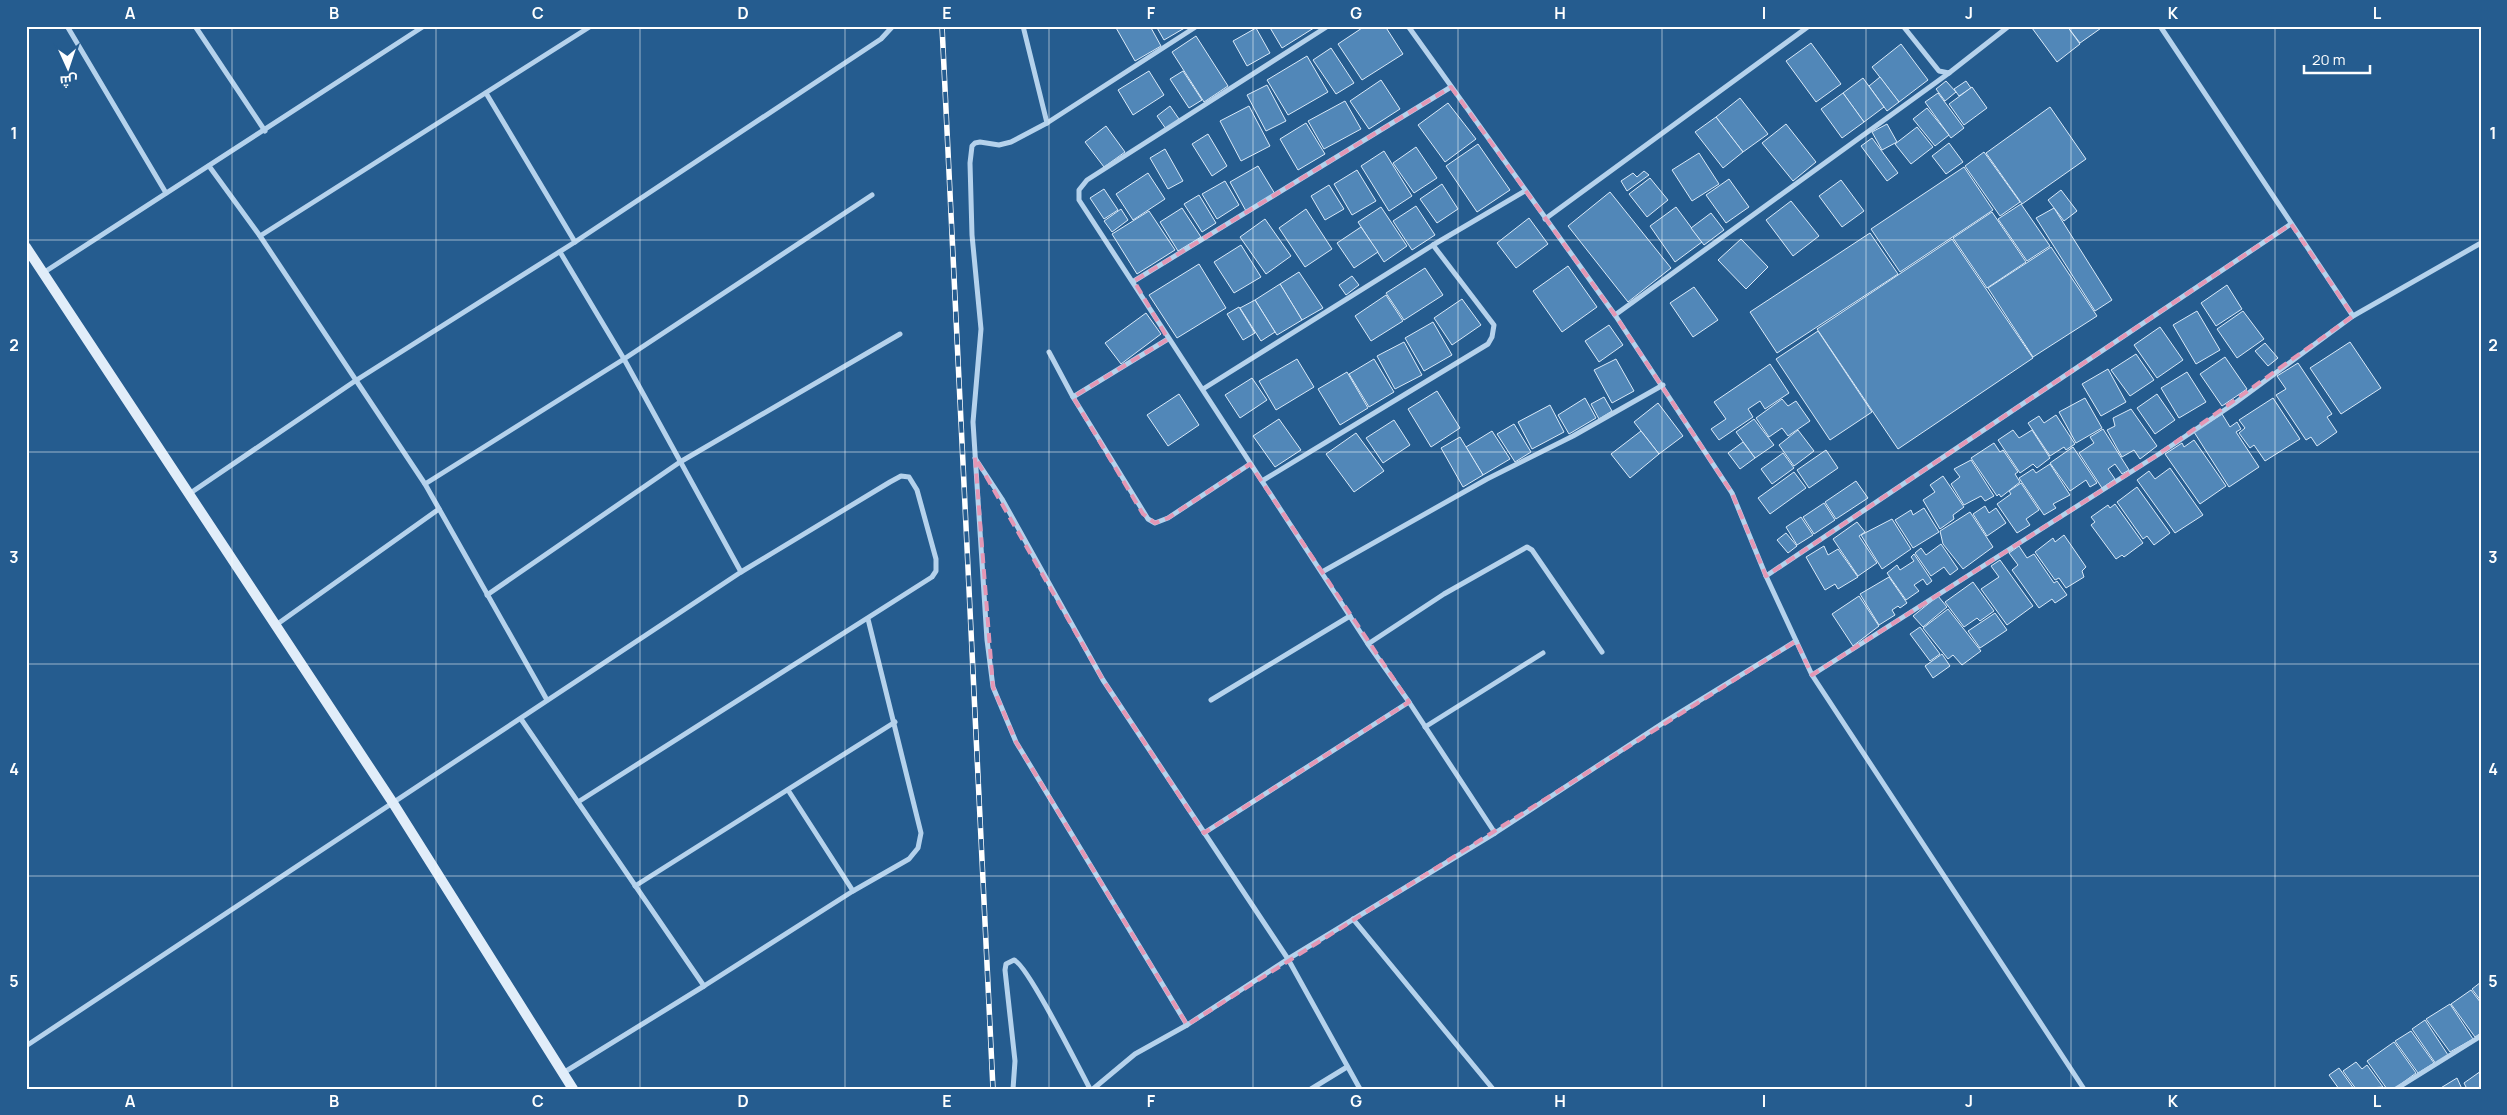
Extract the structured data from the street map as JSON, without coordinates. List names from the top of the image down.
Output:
{
  "scale_bar": "20 m",
  "north": "bottom",
  "grid": {
    "columns": [
      "A",
      "B",
      "C",
      "D",
      "E",
      "F",
      "G",
      "H",
      "I",
      "J",
      "K",
      "L"
    ],
    "rows": [
      "1",
      "2",
      "3",
      "4",
      "5"
    ]
  }
}
